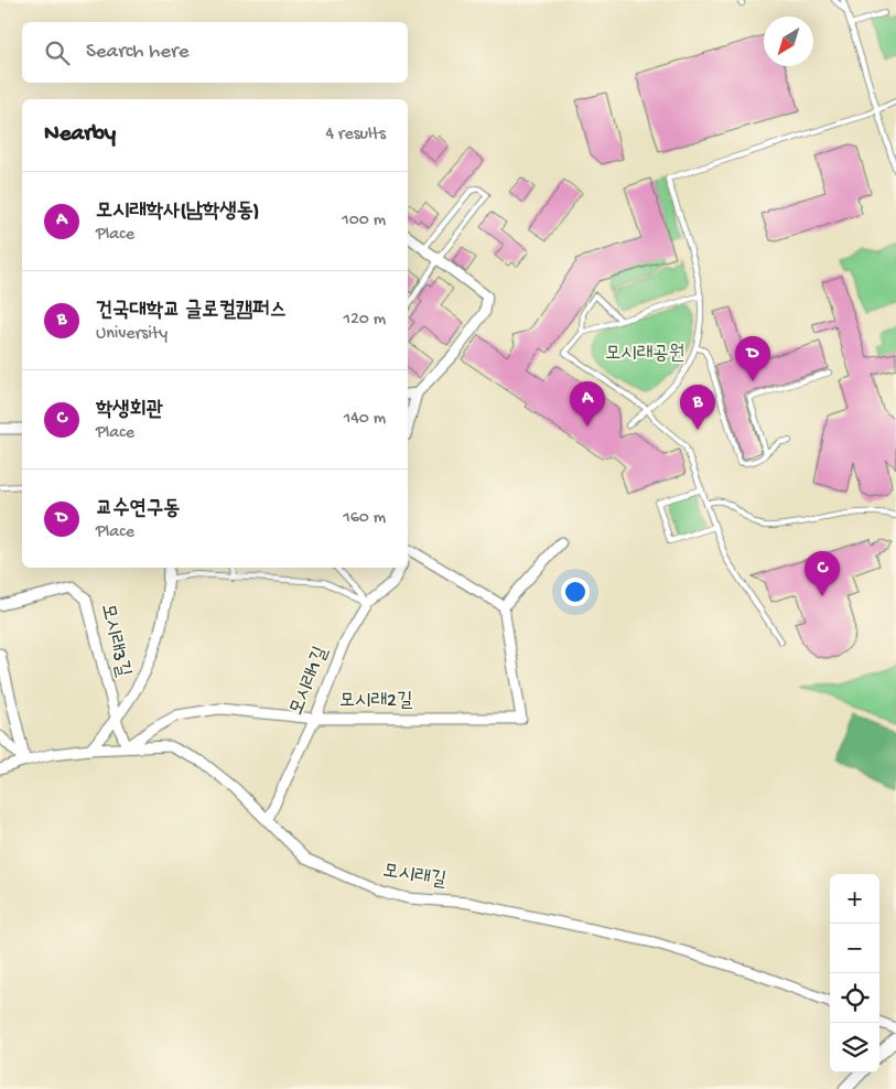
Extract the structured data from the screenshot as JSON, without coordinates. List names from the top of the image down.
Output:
{
  "streets": {
    "street": [
      "모시래3길",
      "모시래1길",
      "모시래2길",
      "모시래길"
    ]
  },
  "crossings": [
    ["모시래3길", "모시래2길"],
    ["모시래3길", "모시래길"],
    ["모시래1길", "모시래2길"],
    ["모시래1길", "모시래길"],
    ["모시래2길", "모시래길"]
  ],
  "parks": ["모시래공원"],
  "north": "bottom left",
  "page": {
    "search": "Search here",
    "heading": ["Nearby", "4 results"],
    "list": [
      {
        "mark": "A",
        "name": "모시래학사(남학생동)",
        "note": "Place",
        "value": "100 m"
      },
      {
        "mark": "B",
        "name": "건국대학교 글로컬캠퍼스",
        "note": "University",
        "value": "120 m"
      },
      {
        "mark": "C",
        "name": "학생회관",
        "note": "Place",
        "value": "140 m"
      },
      {
        "mark": "D",
        "name": "교수연구동",
        "note": "Place",
        "value": "160 m"
      }
    ],
    "pins": [
      "D",
      "A",
      "B",
      "C"
    ],
    "map_buttons": ["+", "−"]
  }
}
